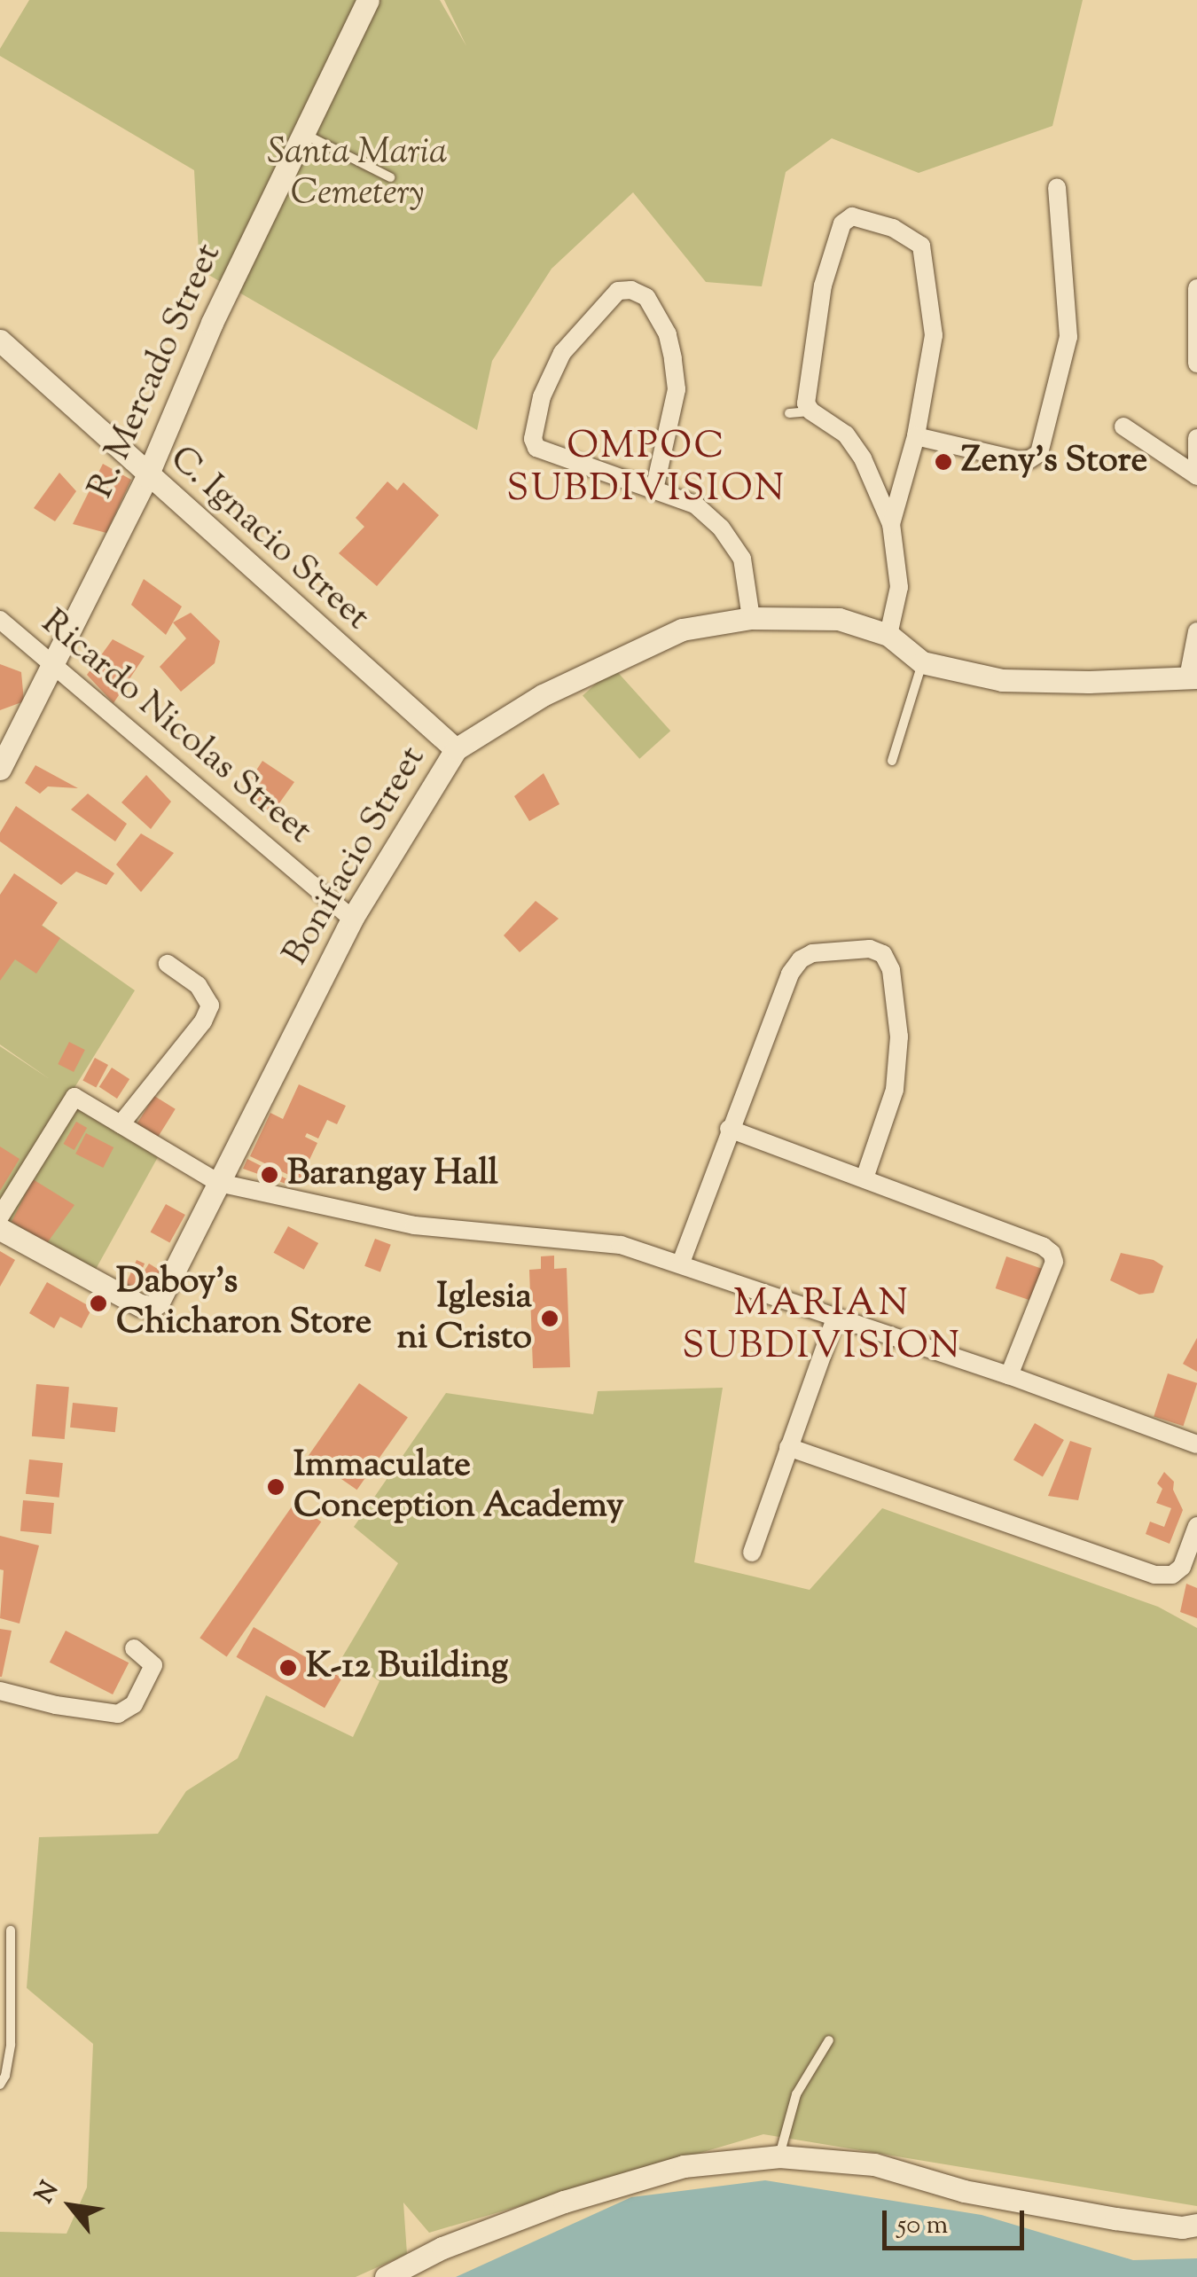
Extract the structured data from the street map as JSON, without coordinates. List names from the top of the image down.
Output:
{
  "streets": {
    "street": [
      "R. Mercado Street",
      "C. Ignacio Street",
      "Ricardo Nicolas Street",
      "Bonifacio Street"
    ]
  },
  "crossings": [
    ["R. Mercado Street", "C. Ignacio Street"],
    ["R. Mercado Street", "Ricardo Nicolas Street"],
    ["C. Ignacio Street", "Bonifacio Street"],
    ["Ricardo Nicolas Street", "Bonifacio Street"]
  ],
  "districts": ["OMPOC SUBDIVISION", "MARIAN SUBDIVISION"],
  "parks": ["Santa Maria Cemetery"],
  "places": [
    "Zeny's Store",
    "Barangay Hall",
    "Daboy's Chicharon Store",
    "Iglesia ni Cristo",
    "Immaculate Conception Academy",
    "K-12 Building"
  ],
  "scale_bar": "50 m",
  "north": "top left"
}
